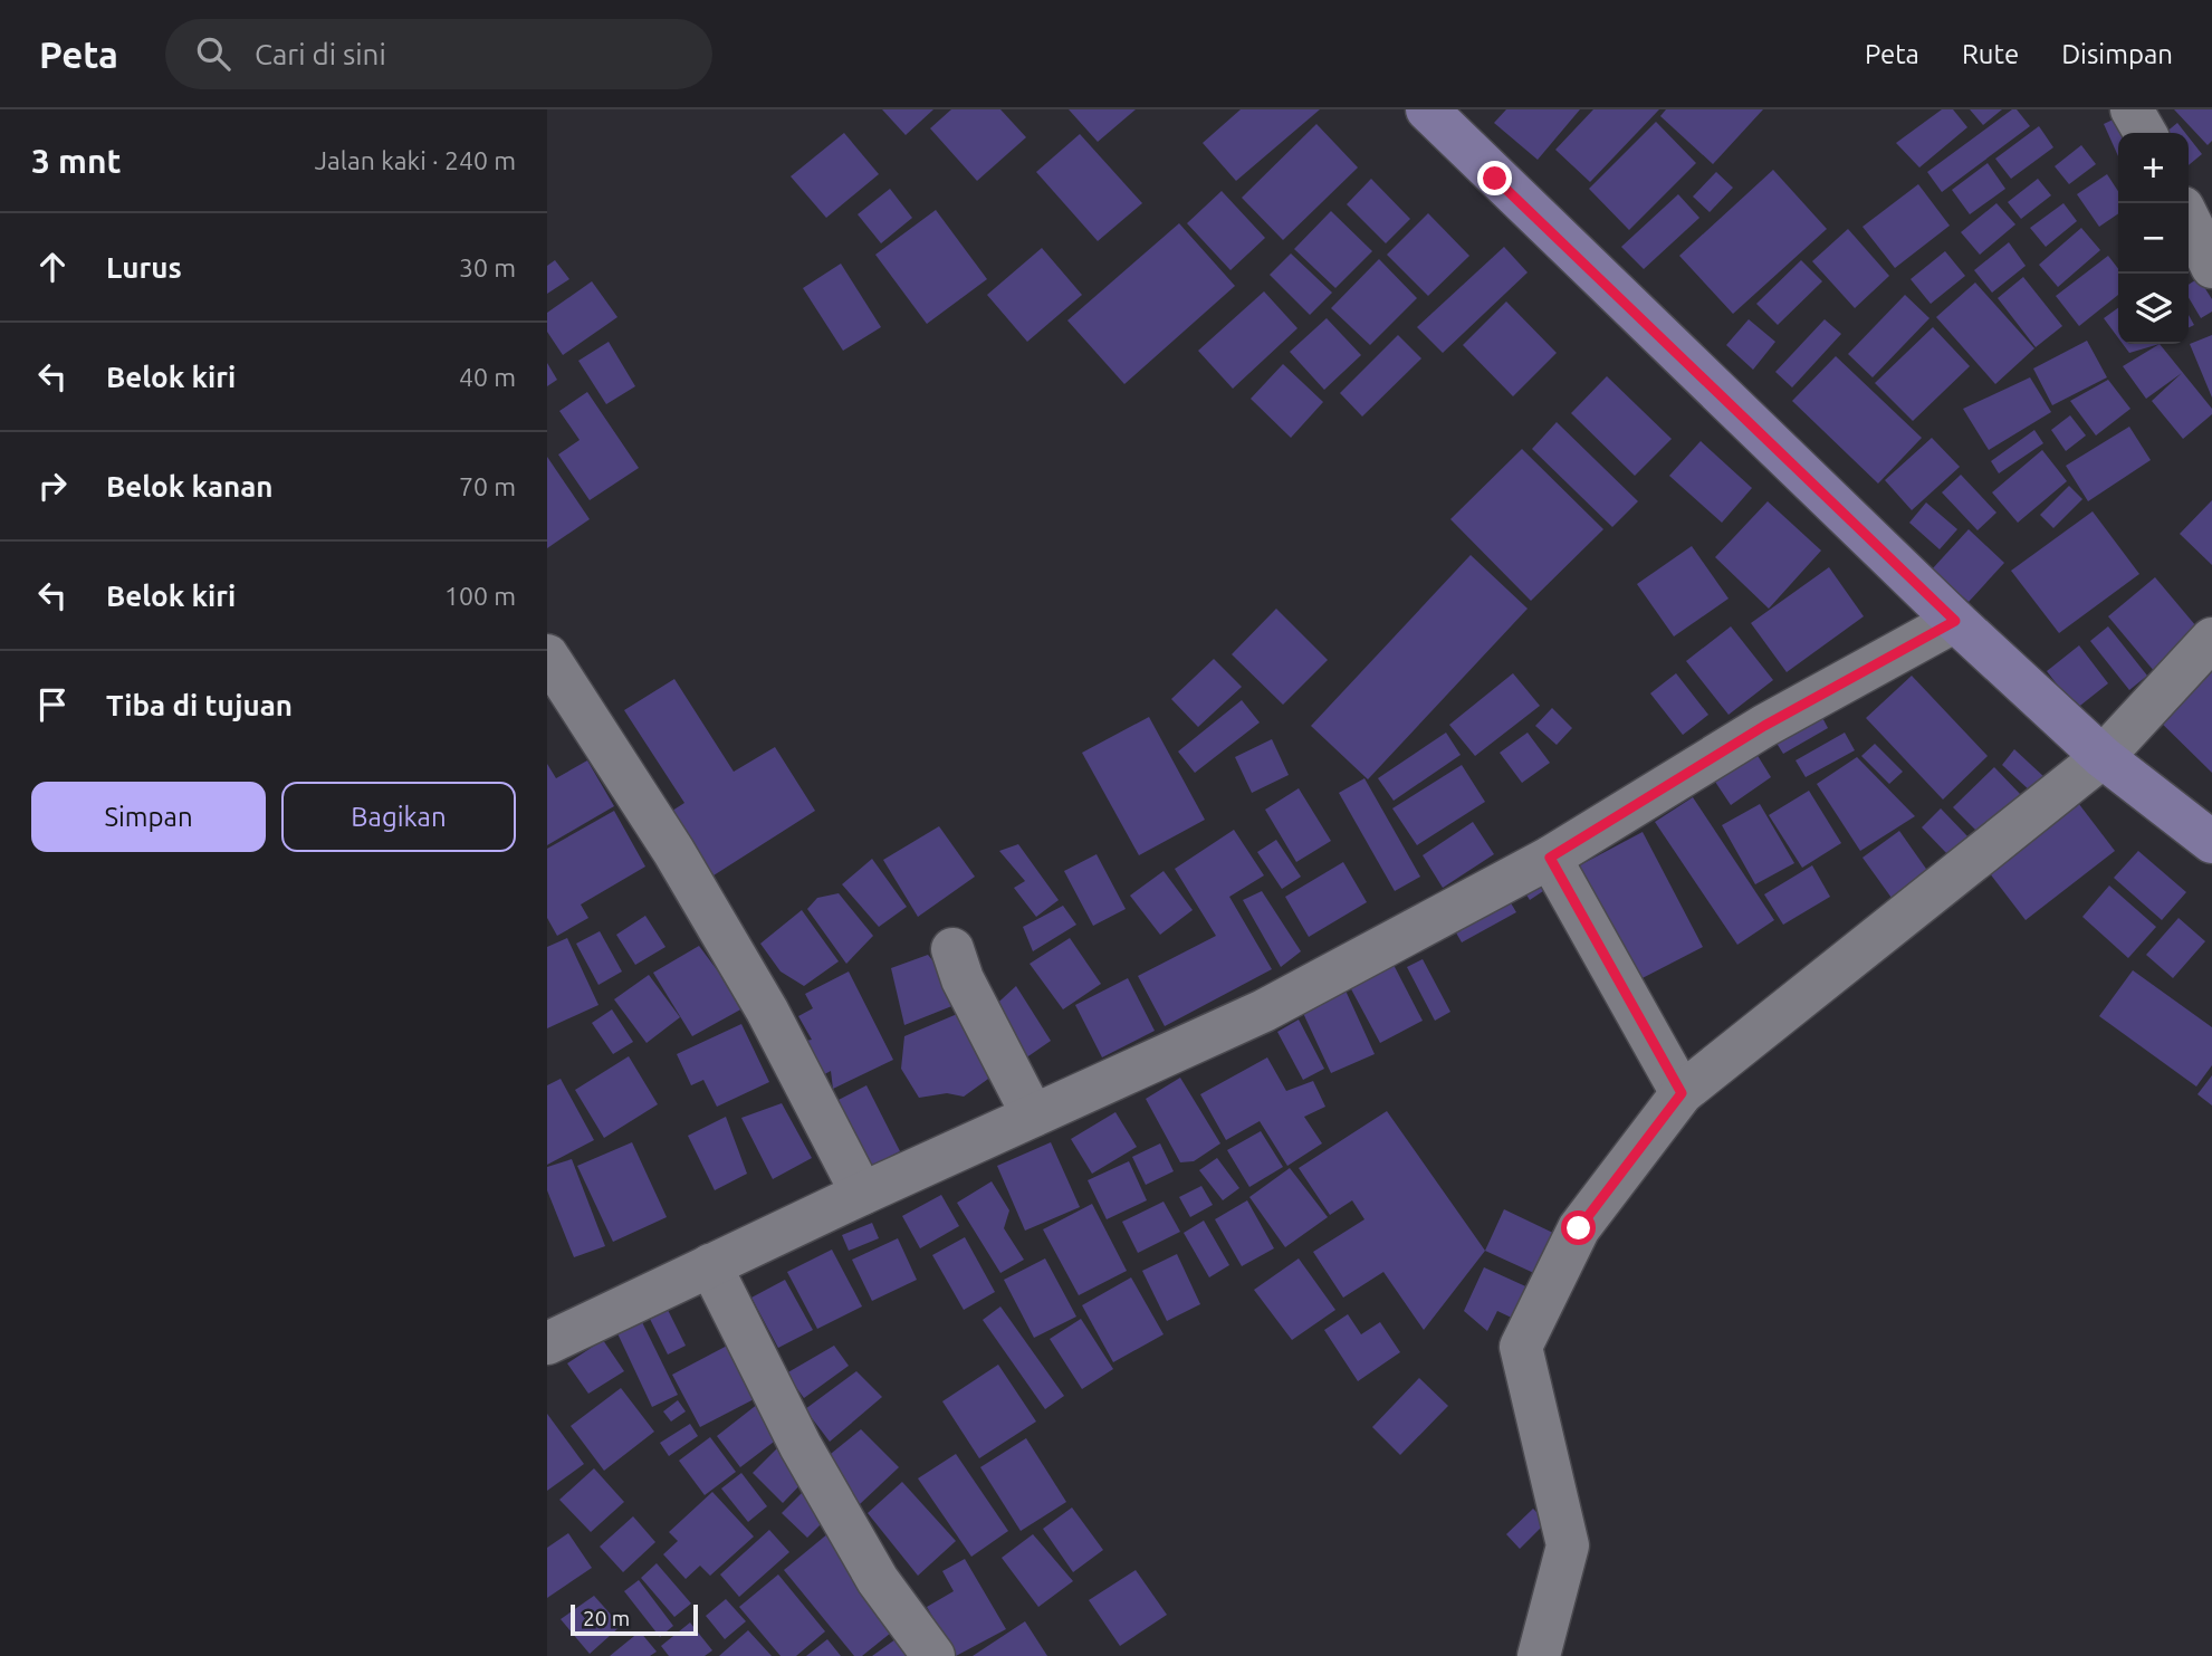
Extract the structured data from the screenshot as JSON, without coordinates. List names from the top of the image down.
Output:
{
  "scale_bar": "20 m",
  "page": {
    "header": "Peta",
    "search": "Cari di sini",
    "nav": ["Peta", "Rute", "Disimpan"],
    "heading": ["3 mnt", "Jalan kaki · 240 m"],
    "map_buttons": ["+", "−"],
    "list": [
      ["Lurus", "30 m"],
      ["Belok kiri", "40 m"],
      ["Belok kanan", "70 m"],
      ["Belok kiri", "100 m"],
      "Tiba di tujuan"
    ],
    "buttons": ["Simpan", "Bagikan"],
    "scale": "20 m"
  }
}
